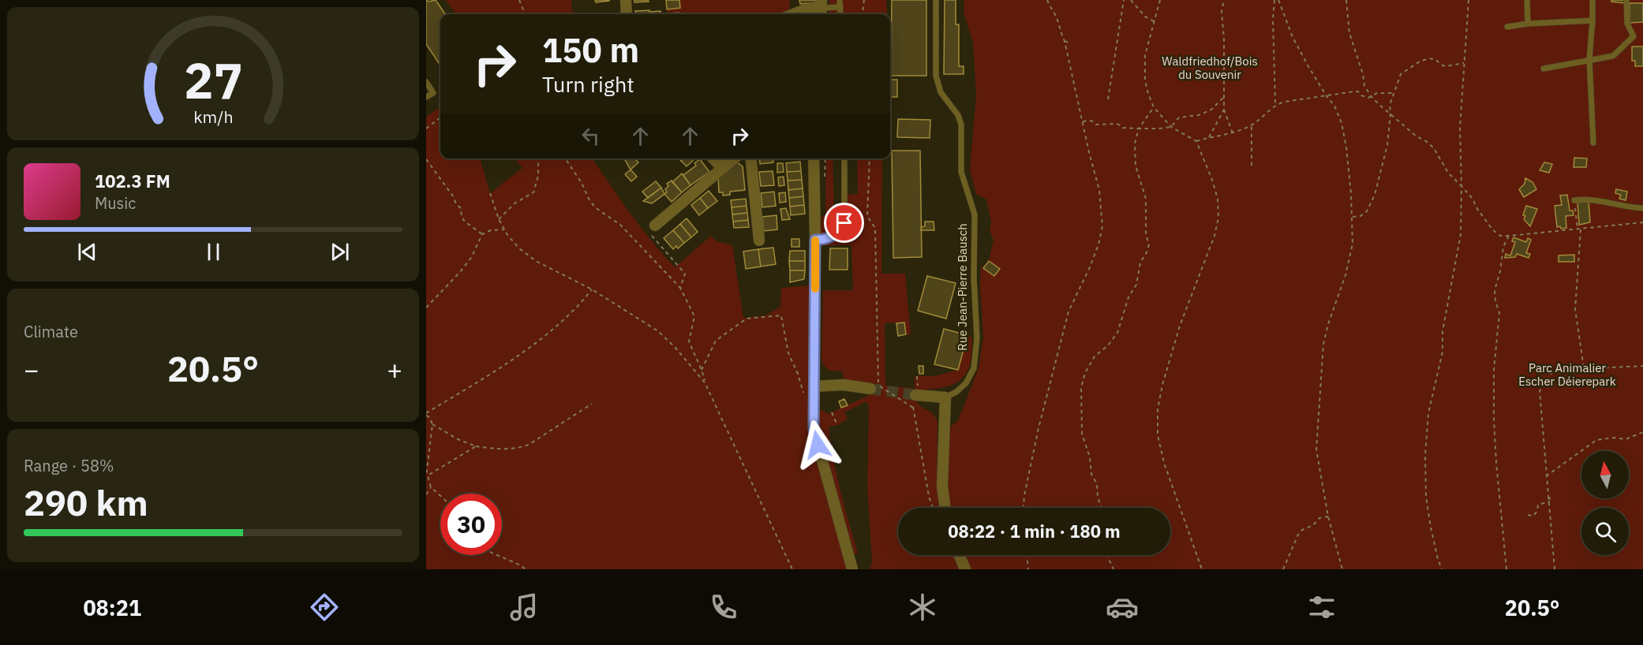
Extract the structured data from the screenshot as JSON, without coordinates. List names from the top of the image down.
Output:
{
  "streets": {
    "lane": ["Rue Jean-Pierre Bausch"]
  },
  "parks": ["Waldfriedhof/Bois du Souvenir", "Parc Animalier Escher Déierepark"],
  "north": "top",
  "page": {
    "turn": ["150 m", "Turn right"],
    "song": ["102.3 FM", "Music"],
    "tile": [
      "Climate",
      ["Range · 58%", "290 km"]
    ],
    "heat": ["−", "20.5°", "+"],
    "limit": "30",
    "trip": "08:22 · 1 min · 180 m",
    "tabs": ["08:21", "20.5°"],
    "gauge": ["27", "km/h"]
  }
}
